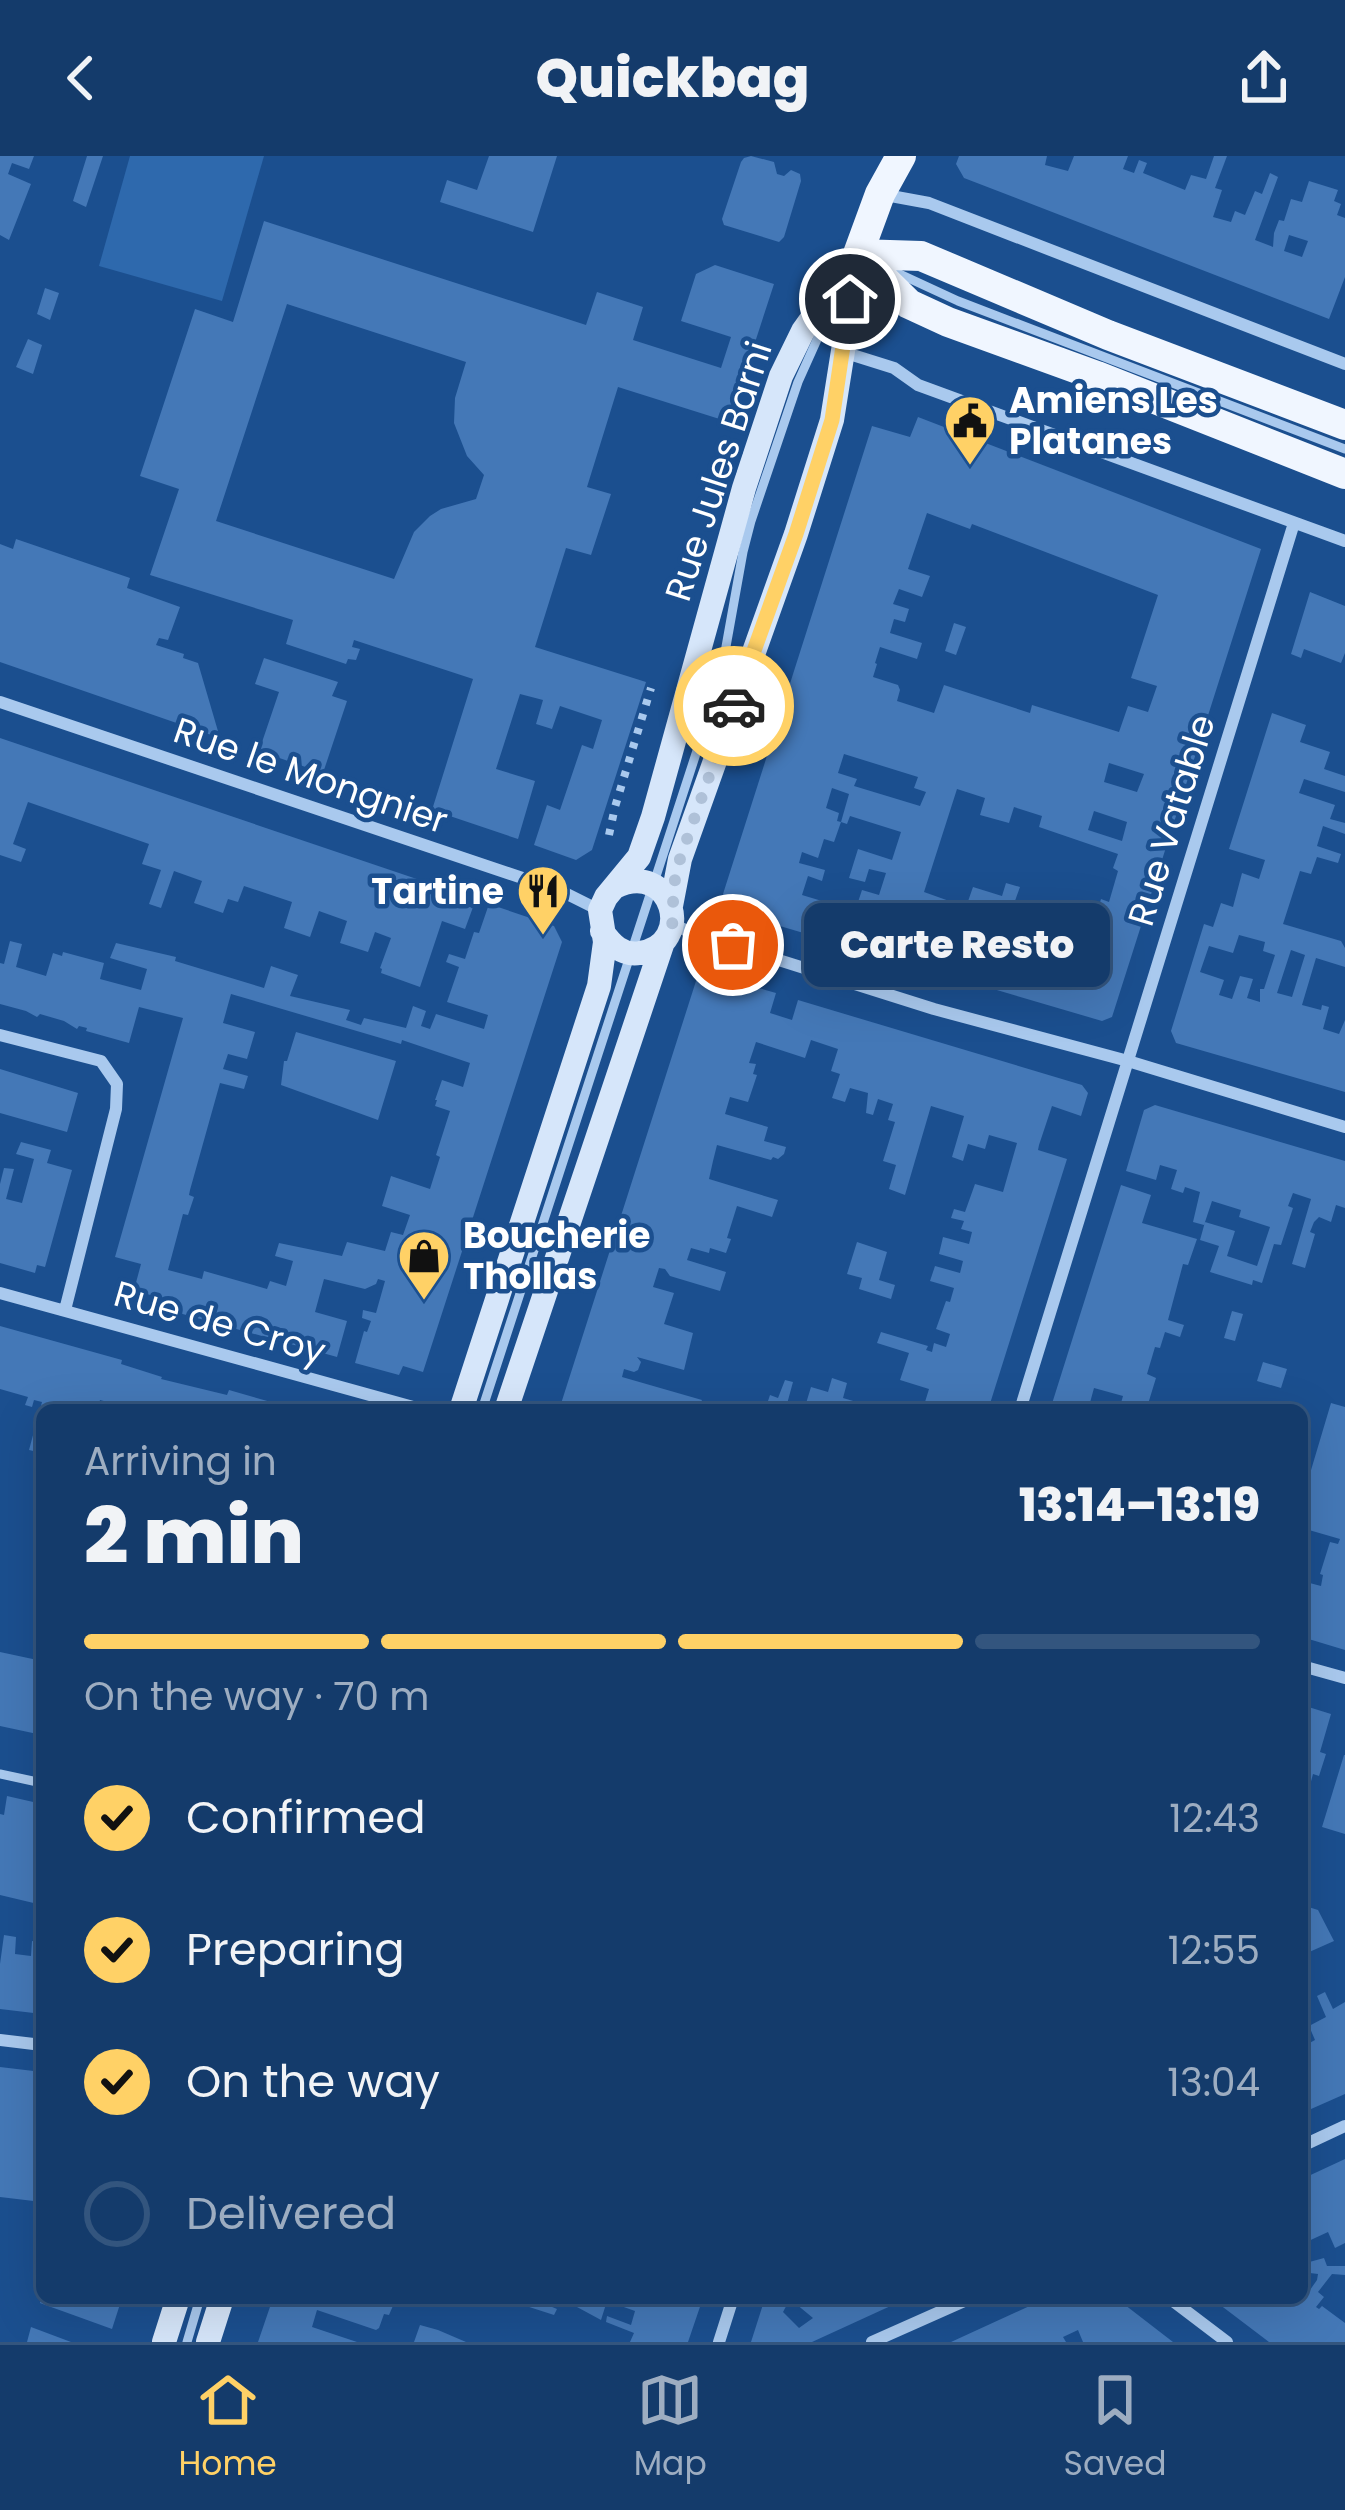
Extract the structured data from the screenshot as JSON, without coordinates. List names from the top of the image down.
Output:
{
  "streets": {
    "main road": ["Rue Jules Barni"],
    "street": ["Rue le Mongnier", "Rue Vatable", "Rue de Croy"]
  },
  "crossings": [
    ["Rue Jules Barni", "Rue le Mongnier"]
  ],
  "places": {
    "public building": ["Amiens Les Platanes"],
    "restaurant": ["Tartine"],
    "other": ["Carte Resto"],
    "shop": ["Boucherie Thollas"]
  },
  "page": {
    "header": "Quickbag",
    "bubble": "Carte Resto",
    "heading": ["2 min", "Arriving in", "13:14–13:19"],
    "bar": "On the way · 70 m",
    "list": [
      ["Confirmed", "12:43"],
      ["Preparing", "12:55"],
      ["On the way", "13:04"],
      "Delivered"
    ],
    "tabs": ["Home", "Map", "Saved"]
  }
}
